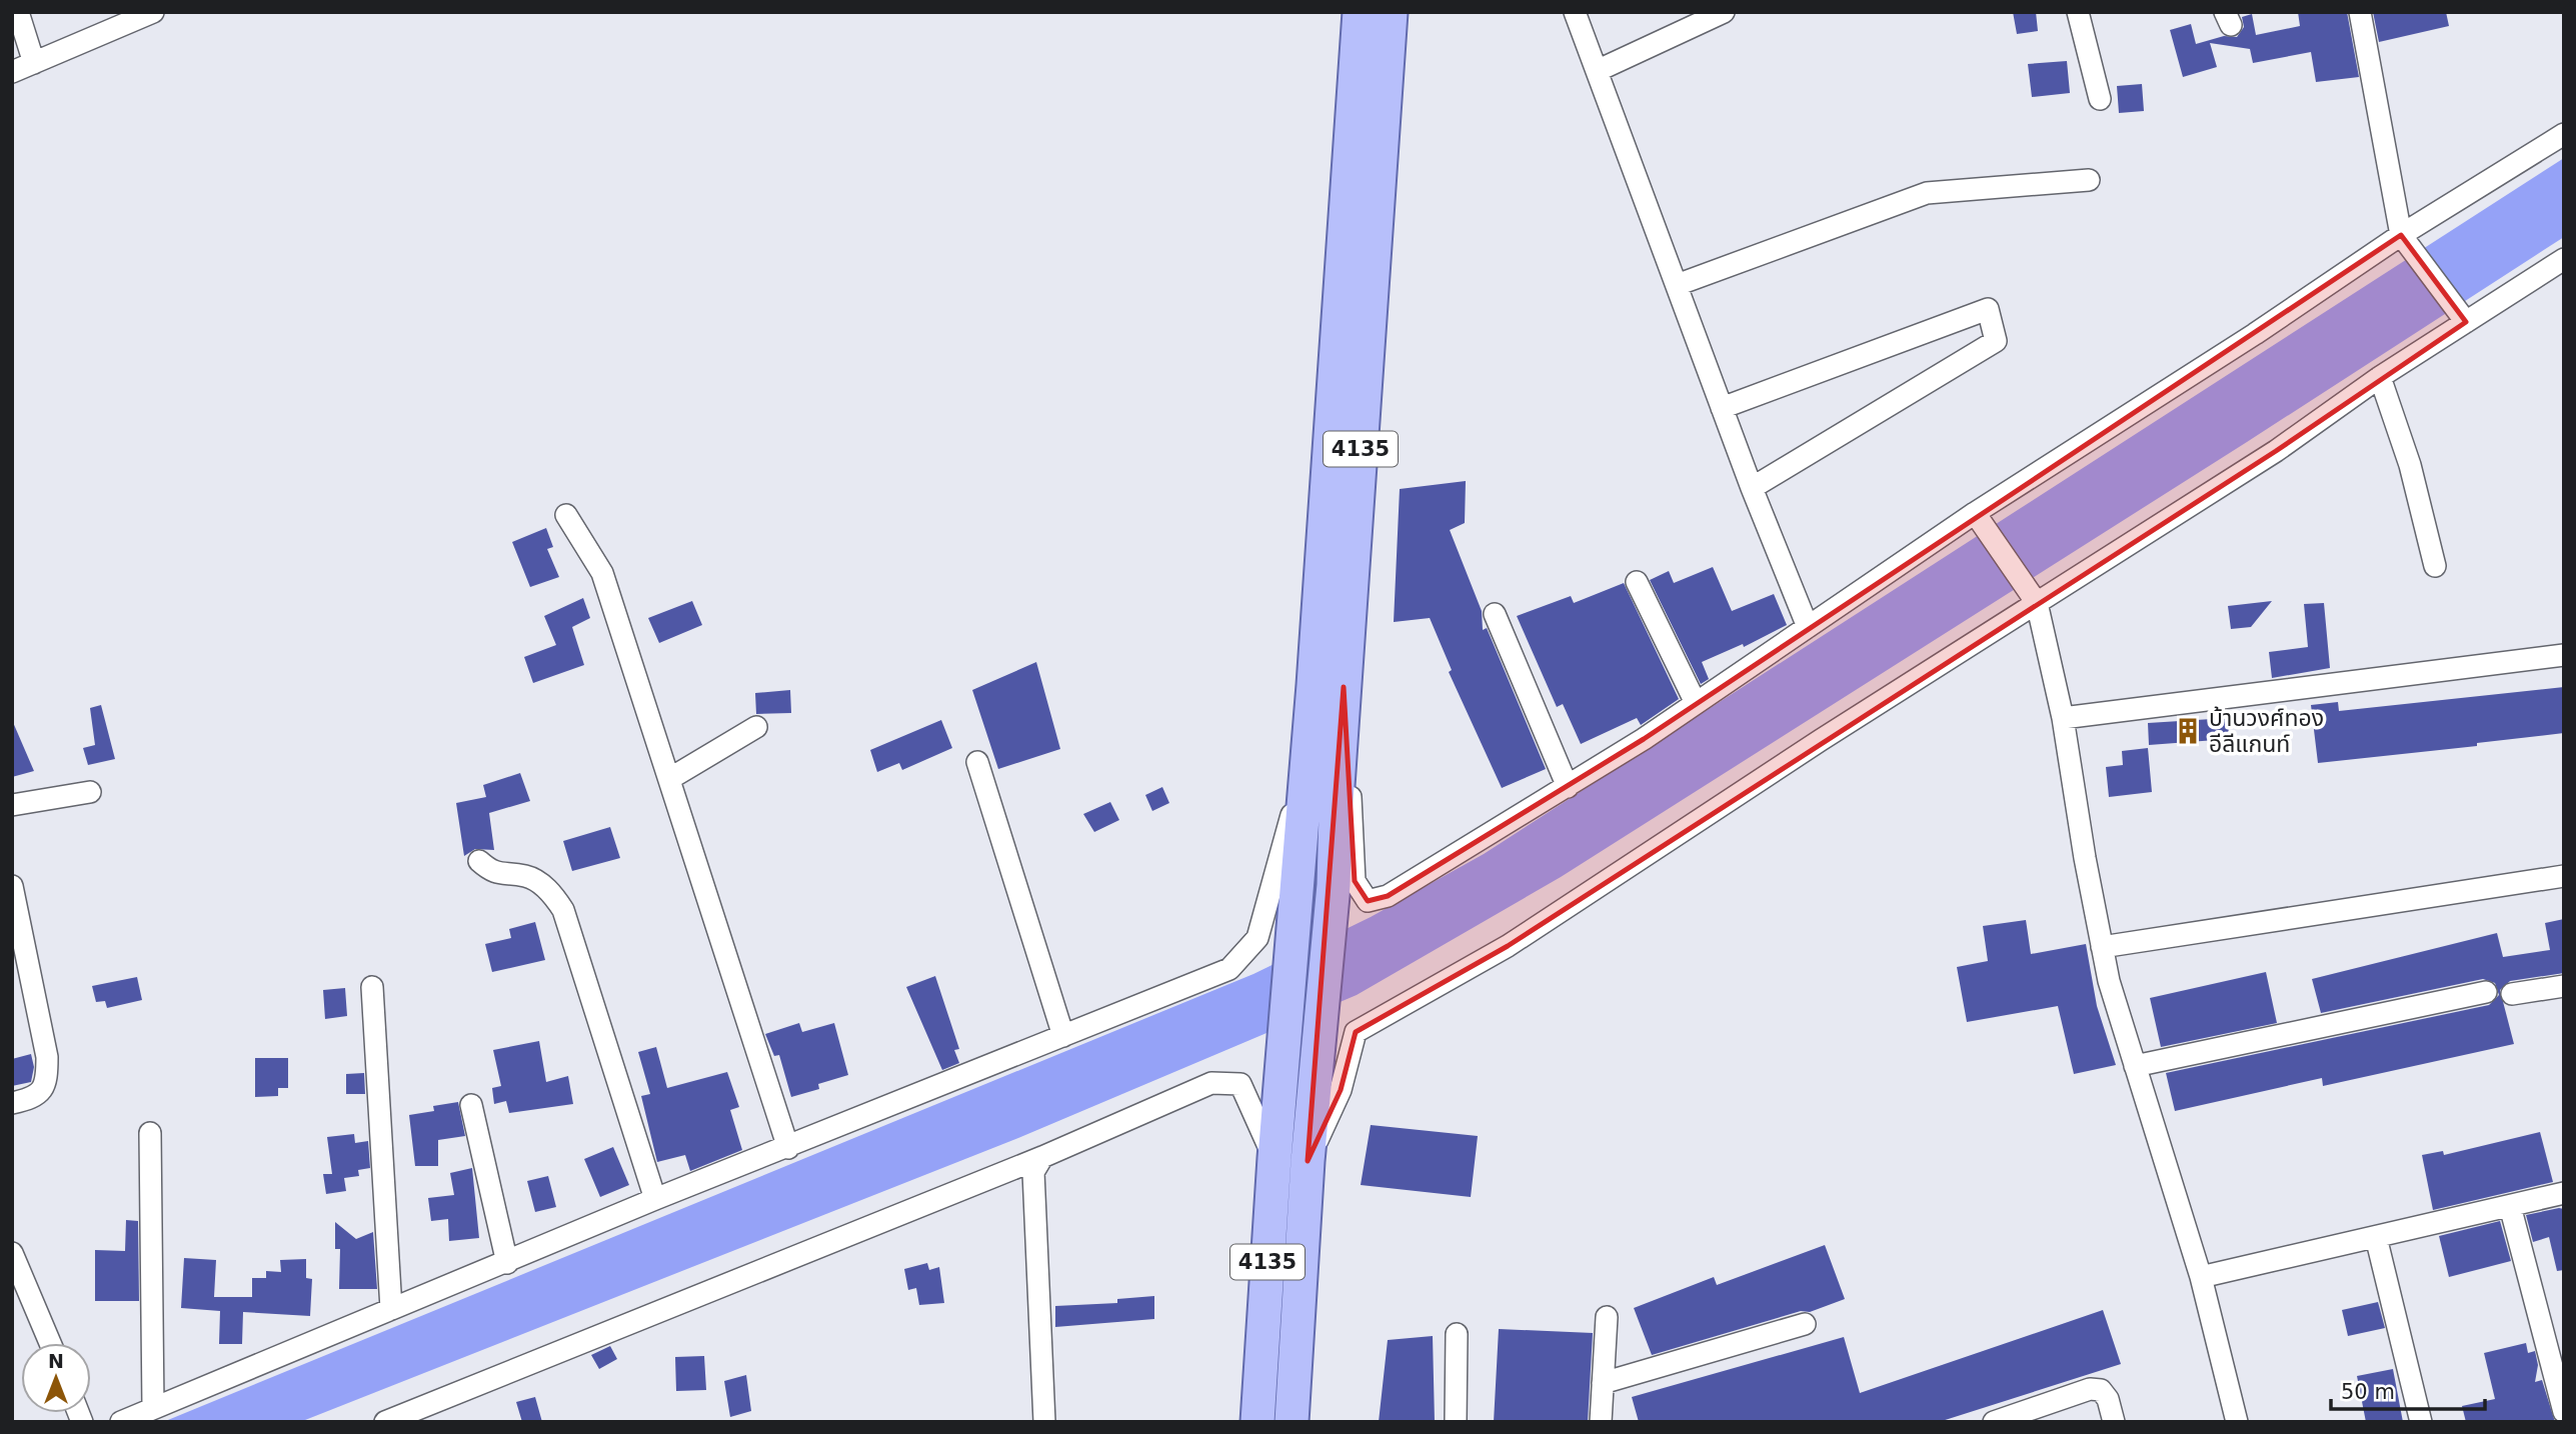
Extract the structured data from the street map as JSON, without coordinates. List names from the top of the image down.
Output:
{
  "streets": {
    "main road": ["4135"]
  },
  "places": {
    "building": ["บ้านวงศ์ทอง อีลีแกนท์"]
  },
  "scale_bar": "50 m",
  "north": "top"
}
